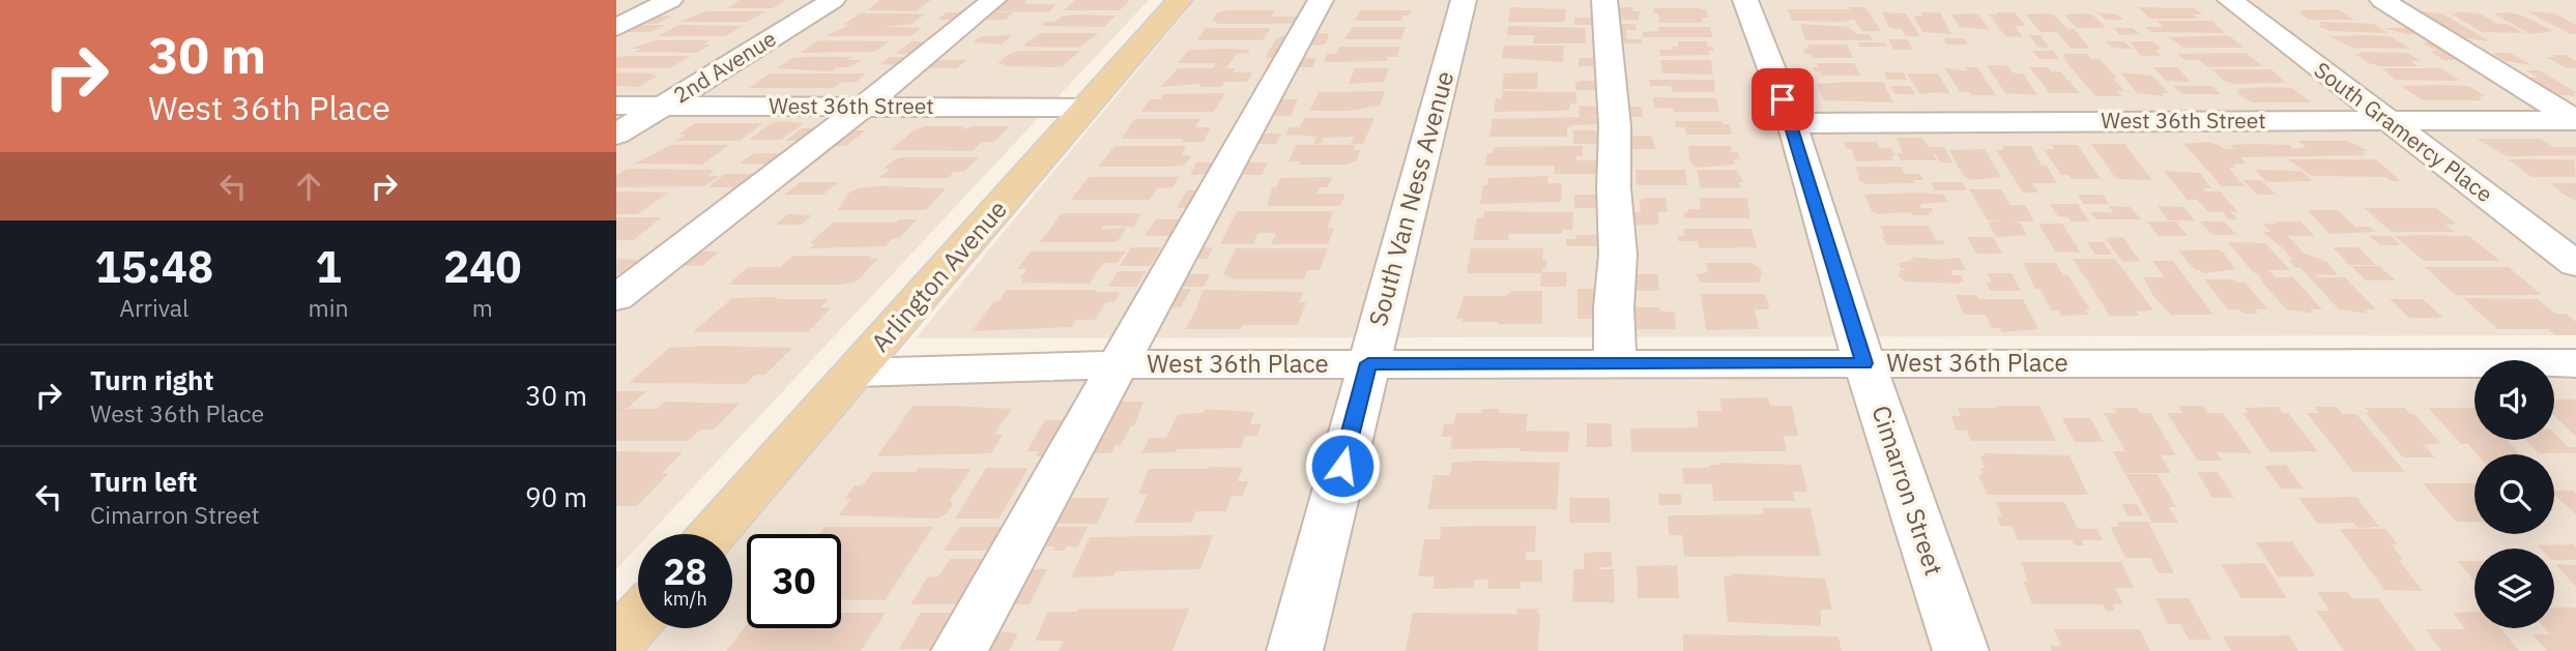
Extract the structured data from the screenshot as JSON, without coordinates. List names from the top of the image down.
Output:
{
  "streets": {
    "main road": ["Arlington Avenue"],
    "street": [
      "2nd Avenue",
      "West 36th Street",
      "South Gramercy Place",
      "South Van Ness Avenue",
      "West 36th Place",
      "Cimarron Street"
    ]
  },
  "crossings": [
    ["2nd Avenue", "West 36th Street"],
    ["West 36th Street", "South Gramercy Place"],
    ["West 36th Street", "Arlington Avenue"],
    ["West 36th Street", "Cimarron Street"],
    ["South Van Ness Avenue", "West 36th Place"],
    ["Arlington Avenue", "West 36th Place"],
    ["West 36th Place", "Cimarron Street"]
  ],
  "page": {
    "turn": ["30 m", "West 36th Place"],
    "eta": [
      "15:48",
      "Arrival",
      "1",
      "min",
      "240",
      "m"
    ],
    "list": [
      {
        "name": "Turn right",
        "note": "West 36th Place",
        "value": "30 m"
      },
      {
        "name": "Turn left",
        "note": "Cimarron Street",
        "value": "90 m"
      }
    ],
    "speed": "28 km/h",
    "limit": "30"
  }
}
